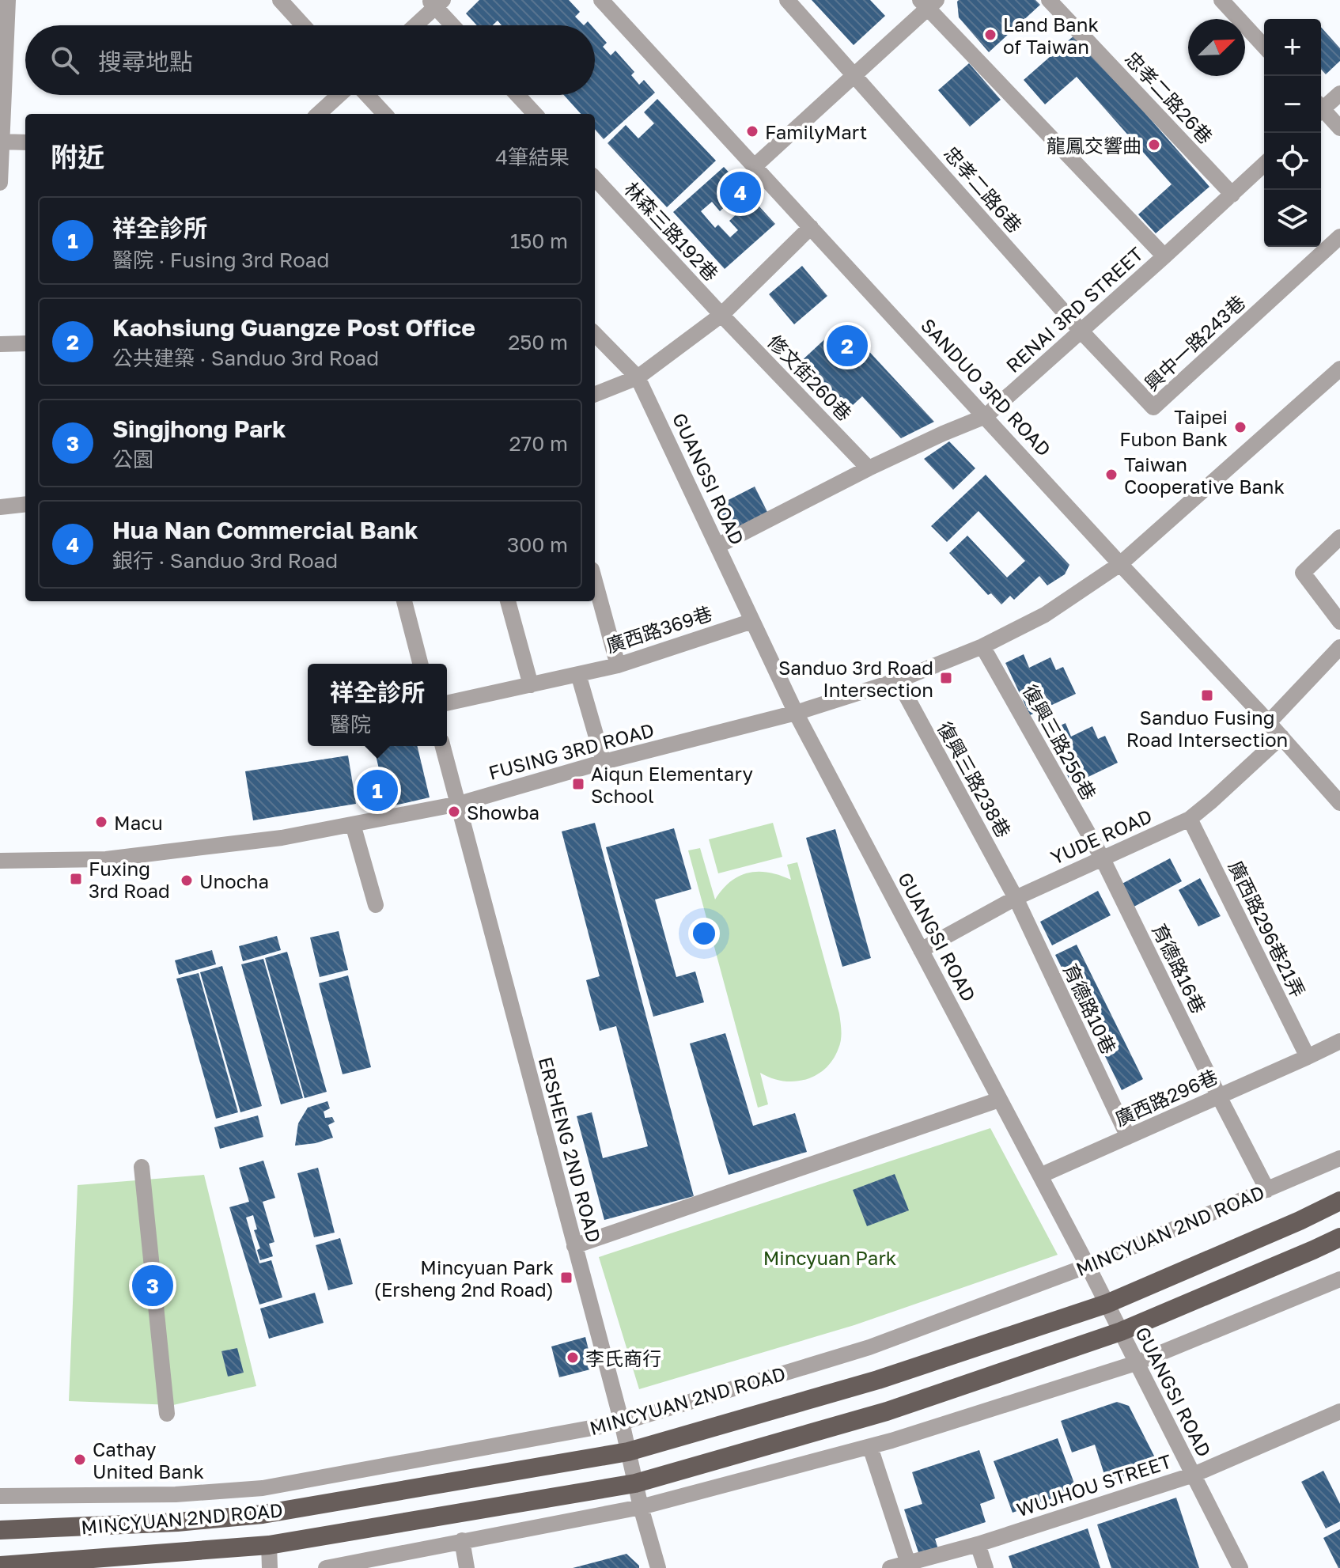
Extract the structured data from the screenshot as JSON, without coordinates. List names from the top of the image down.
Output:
{
  "streets": {
    "main road": ["MINCYUAN 2ND ROAD"],
    "street": [
      "忠孝二路26巷",
      "忠孝二路6巷",
      "林森三路192巷",
      "RENAI 3RD STREET",
      "興中一路243巷",
      "修文街260巷",
      "SANDUO 3RD ROAD",
      "GUANGSI ROAD",
      "廣西路369巷",
      "復興三路256巷",
      "FUSING 3RD ROAD",
      "復興三路238巷",
      "YUDE ROAD",
      "廣西路296巷21弄",
      "育德路16巷",
      "育德路10巷",
      "廣西路296巷",
      "ERSHENG 2ND ROAD",
      "WUJHOU STREET"
    ]
  },
  "crossings": [
    ["忠孝二路26巷", "RENAI 3RD STREET"],
    ["忠孝二路6巷", "RENAI 3RD STREET"],
    ["忠孝二路6巷", "興中一路243巷"],
    ["林森三路192巷", "修文街260巷"],
    ["RENAI 3RD STREET", "興中一路243巷"],
    ["RENAI 3RD STREET", "修文街260巷"],
    ["RENAI 3RD STREET", "SANDUO 3RD ROAD"],
    ["RENAI 3RD STREET", "GUANGSI ROAD"],
    ["SANDUO 3RD ROAD", "FUSING 3RD ROAD"],
    ["SANDUO 3RD ROAD", "YUDE ROAD"],
    ["GUANGSI ROAD", "廣西路369巷"],
    ["GUANGSI ROAD", "FUSING 3RD ROAD"],
    ["GUANGSI ROAD", "YUDE ROAD"],
    ["GUANGSI ROAD", "廣西路296巷"],
    ["GUANGSI ROAD", "MINCYUAN 2ND ROAD"],
    ["GUANGSI ROAD", "WUJHOU STREET"],
    ["復興三路256巷", "FUSING 3RD ROAD"],
    ["復興三路256巷", "YUDE ROAD"],
    ["復興三路256巷", "育德路16巷"],
    ["FUSING 3RD ROAD", "復興三路238巷"],
    ["FUSING 3RD ROAD", "ERSHENG 2ND ROAD"],
    ["復興三路238巷", "YUDE ROAD"],
    ["復興三路238巷", "育德路10巷"],
    ["YUDE ROAD", "廣西路296巷21弄"],
    ["YUDE ROAD", "育德路16巷"],
    ["YUDE ROAD", "育德路10巷"],
    ["廣西路296巷21弄", "廣西路296巷"],
    ["育德路16巷", "廣西路296巷"],
    ["育德路16巷", "MINCYUAN 2ND ROAD"],
    ["育德路10巷", "廣西路296巷"],
    ["ERSHENG 2ND ROAD", "MINCYUAN 2ND ROAD"]
  ],
  "parks": ["Mincyuan Park"],
  "places": {
    "other": [
      "Land Bank of Taiwan",
      "FamilyMart",
      "龍鳳交響曲",
      "Taipei Fubon Bank",
      "Taiwan Cooperative Bank",
      "Showba",
      "Macu",
      "Unocha",
      "李氏商行",
      "Cathay United Bank"
    ],
    "transit": [
      "Sanduo 3rd Road Intersection",
      "Sanduo Fusing Road Intersection",
      "Aiqun Elementary School",
      "Fuxing 3rd Road",
      "Mincyuan Park (Ersheng 2nd Road)"
    ]
  },
  "north": "top right",
  "page": {
    "map_buttons": ["+", "−"],
    "search": "搜尋地點",
    "heading": ["附近", "4筆結果"],
    "pins": [
      "4",
      "2",
      "1",
      "3"
    ],
    "list": [
      {
        "mark": "1",
        "name": "祥全診所",
        "note": "醫院 · Fusing 3rd Road",
        "value": "150 m"
      },
      {
        "mark": "2",
        "name": "Kaohsiung Guangze Post Office",
        "note": "公共建築 · Sanduo 3rd Road",
        "value": "250 m"
      },
      {
        "mark": "3",
        "name": "Singjhong Park",
        "note": "公園",
        "value": "270 m"
      },
      {
        "mark": "4",
        "name": "Hua Nan Commercial Bank",
        "note": "銀行 · Sanduo 3rd Road",
        "value": "300 m"
      }
    ],
    "popup": ["祥全診所", "醫院"]
  }
}
